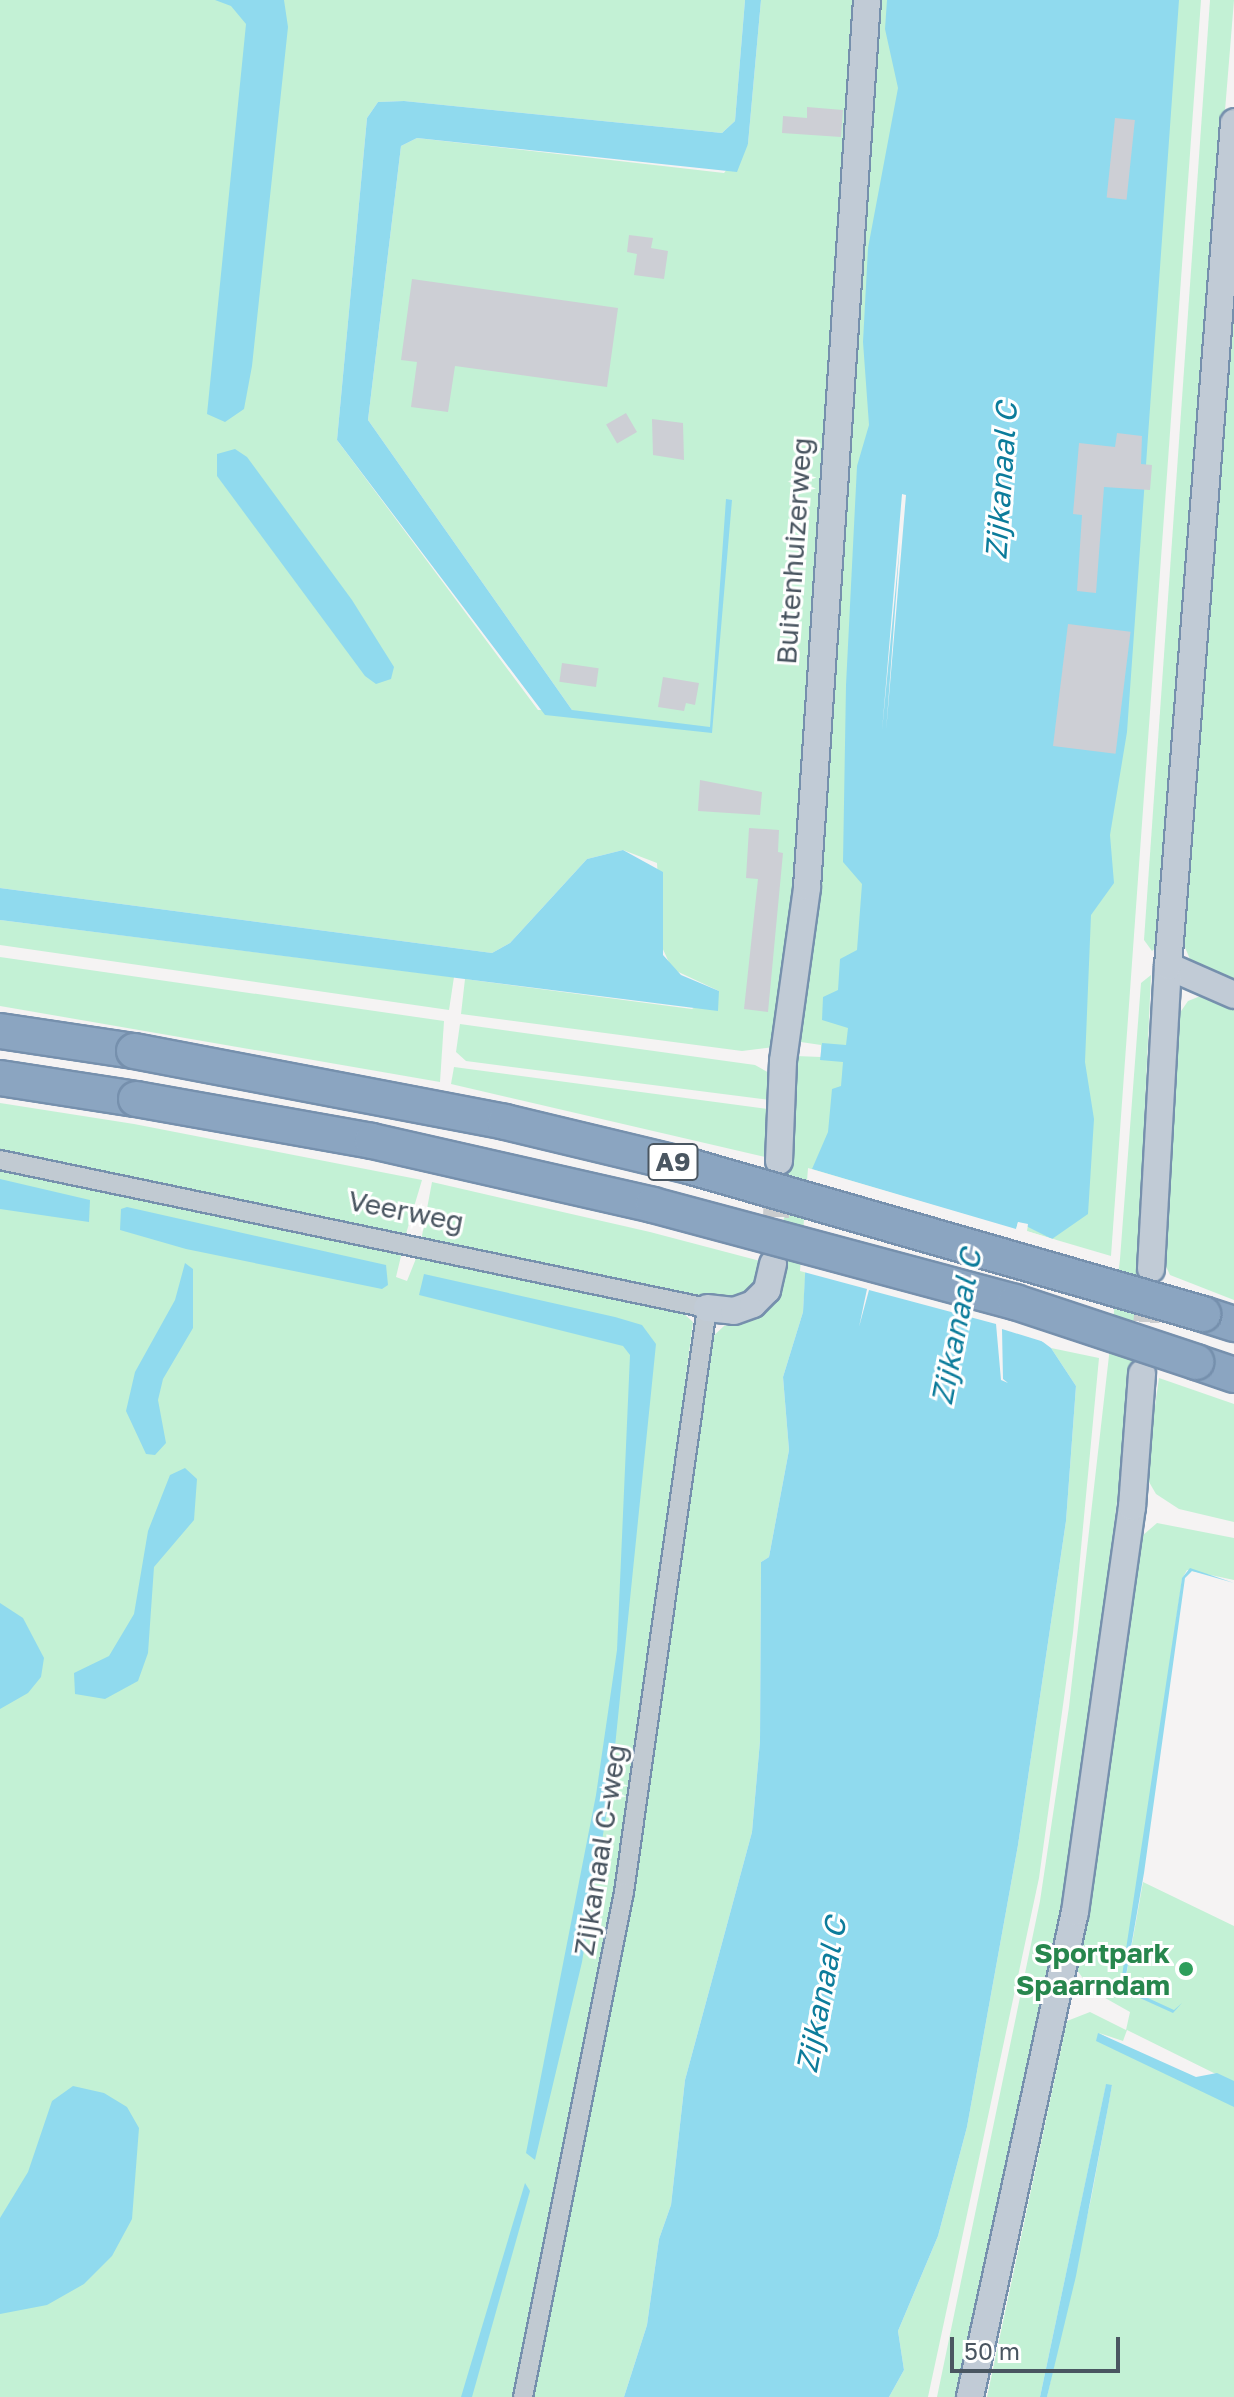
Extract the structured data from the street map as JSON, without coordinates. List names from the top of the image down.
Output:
{
  "streets": {
    "highway": ["A9"],
    "street": ["Buitenhuizerweg", "Veerweg", "Zijkanaal C-weg"]
  },
  "crossings": [
    ["Veerweg", "Zijkanaal C-weg"]
  ],
  "water": ["Zijkanaal C"],
  "places": ["Sportpark Spaarndam"],
  "scale_bar": "50 m"
}
